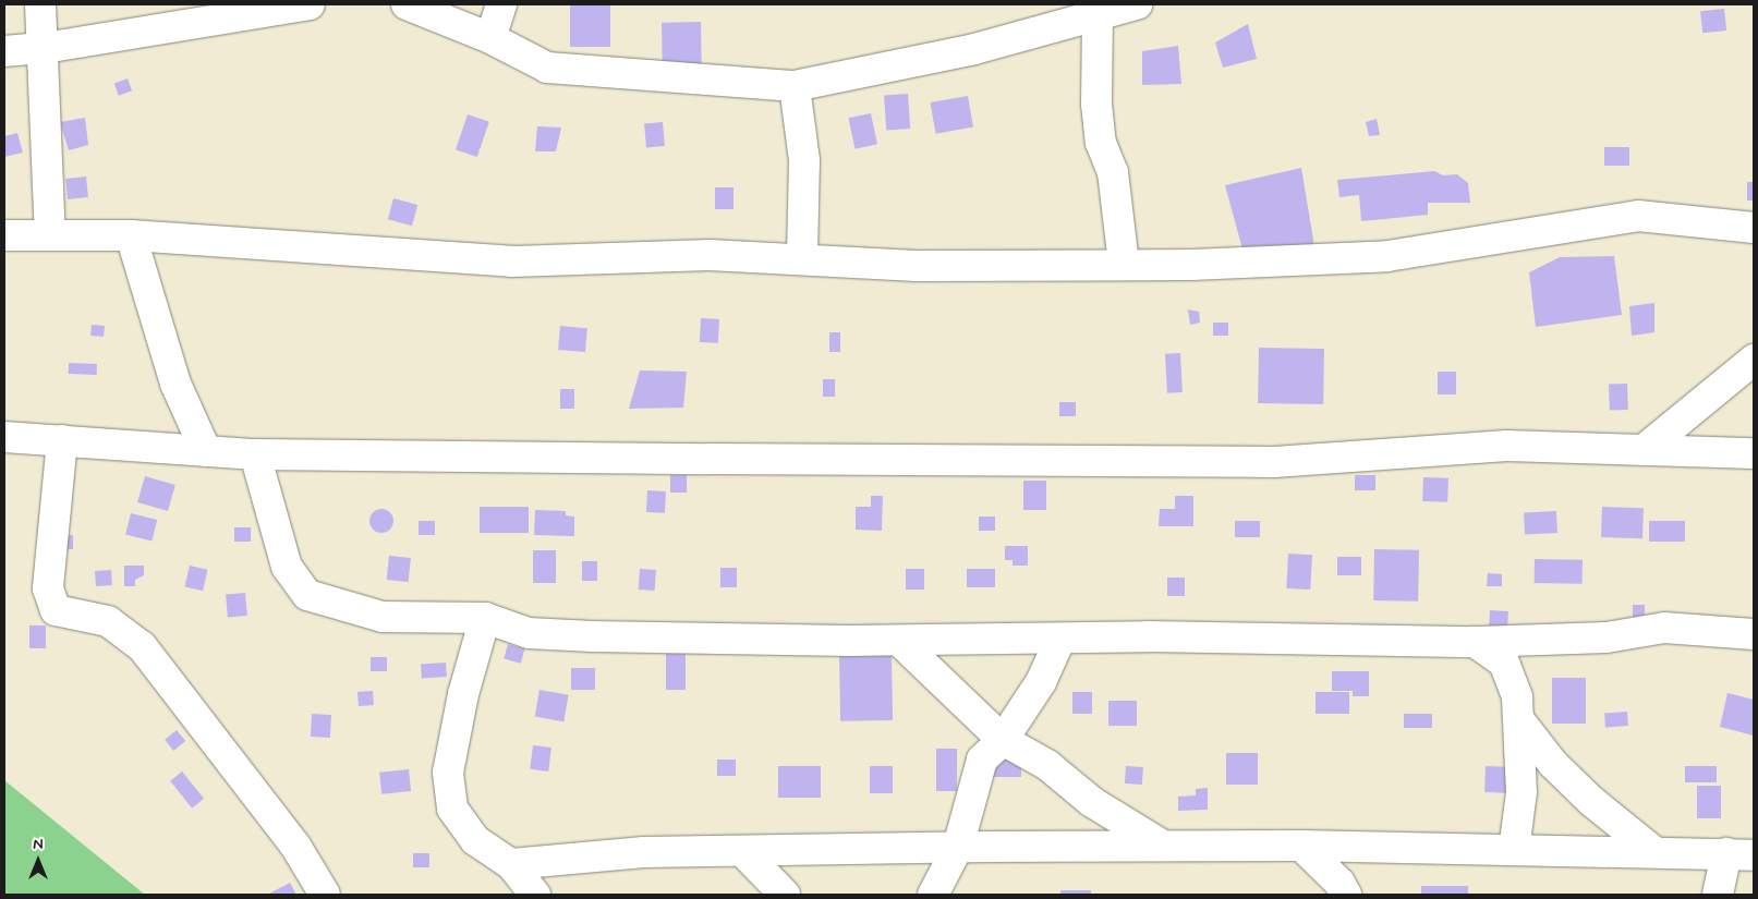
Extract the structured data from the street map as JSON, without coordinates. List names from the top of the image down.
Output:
{
  "north": "top"
}
